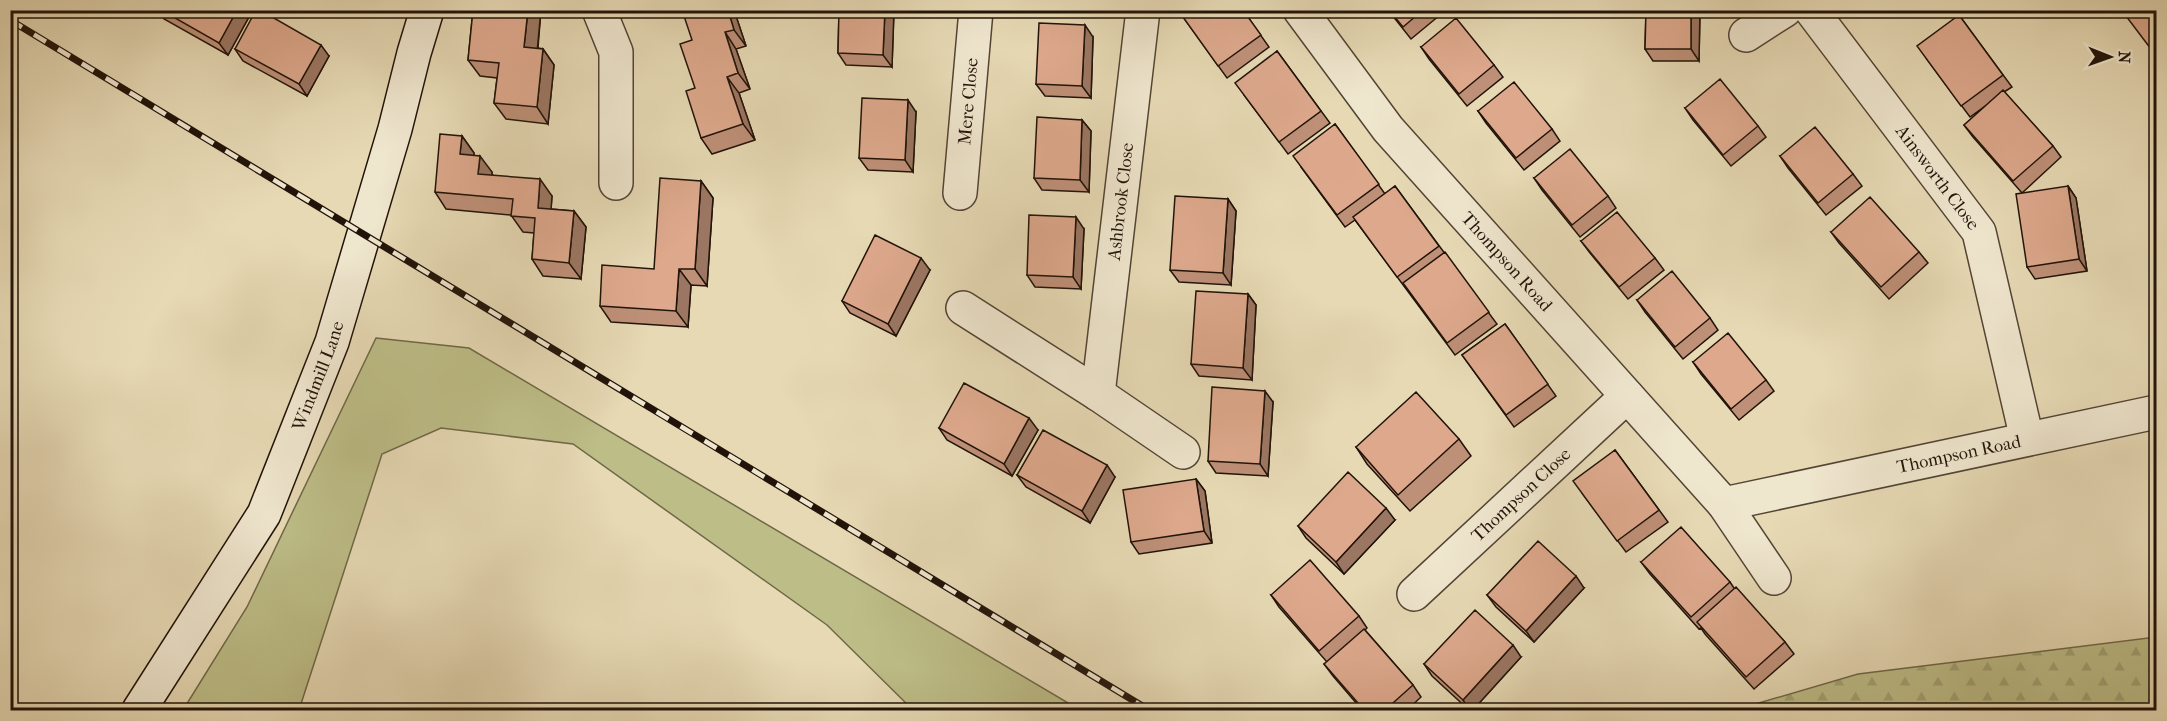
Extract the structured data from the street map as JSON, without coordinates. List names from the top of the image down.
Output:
{
  "streets": {
    "street": [
      "Mere Close",
      "Ainsworth Close",
      "Ashbrook Close",
      "Thompson Road",
      "Windmill Lane",
      "Thompson Close"
    ]
  },
  "crossings": [
    ["Ainsworth Close", "Thompson Road"],
    ["Thompson Road", "Thompson Close"]
  ],
  "north": "right"
}
